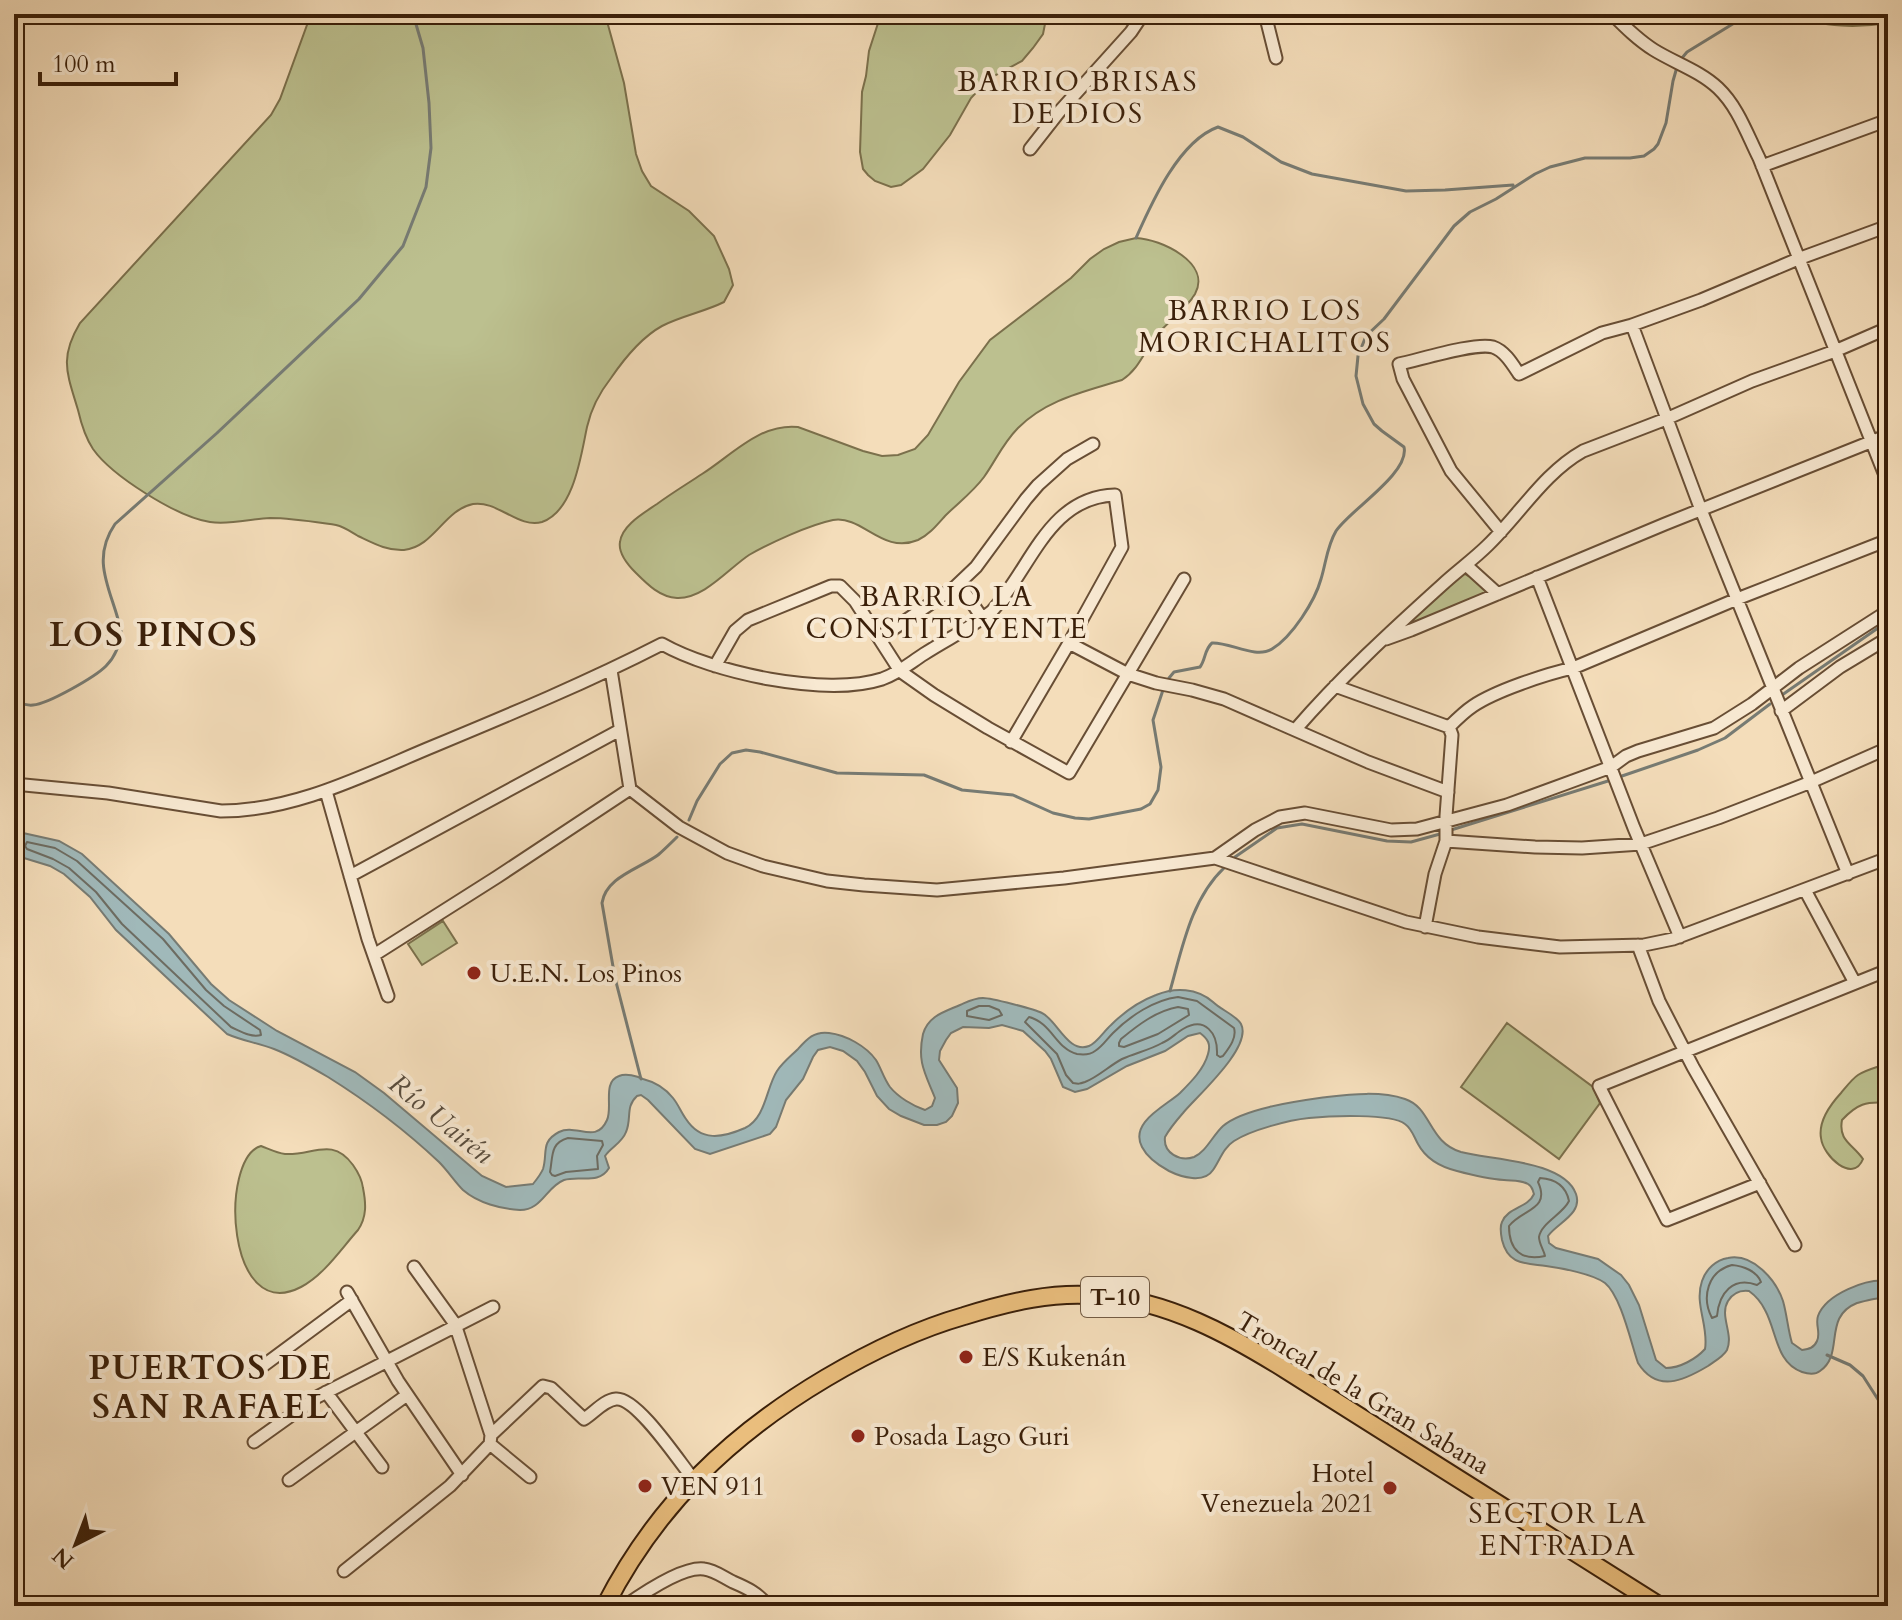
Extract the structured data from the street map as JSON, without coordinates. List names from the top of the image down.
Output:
{
  "streets": {
    "highway": ["T-10", "Troncal de la Gran Sabana"]
  },
  "districts": [
    "BARRIO BRISAS DE DIOS",
    "BARRIO LOS MORICHALITOS",
    "BARRIO LA CONSTITUYENTE",
    "LOS PINOS",
    "PUERTOS DE SAN RAFAEL",
    "SECTOR LA ENTRADA"
  ],
  "water": ["Río Uairén"],
  "places": [
    "U.E.N. Los Pinos",
    "E/S Kukenán",
    "Posada Lago Guri",
    "VEN 911",
    "Hotel Venezuela 2021"
  ],
  "scale_bar": "100 m",
  "north": "bottom left"
}
